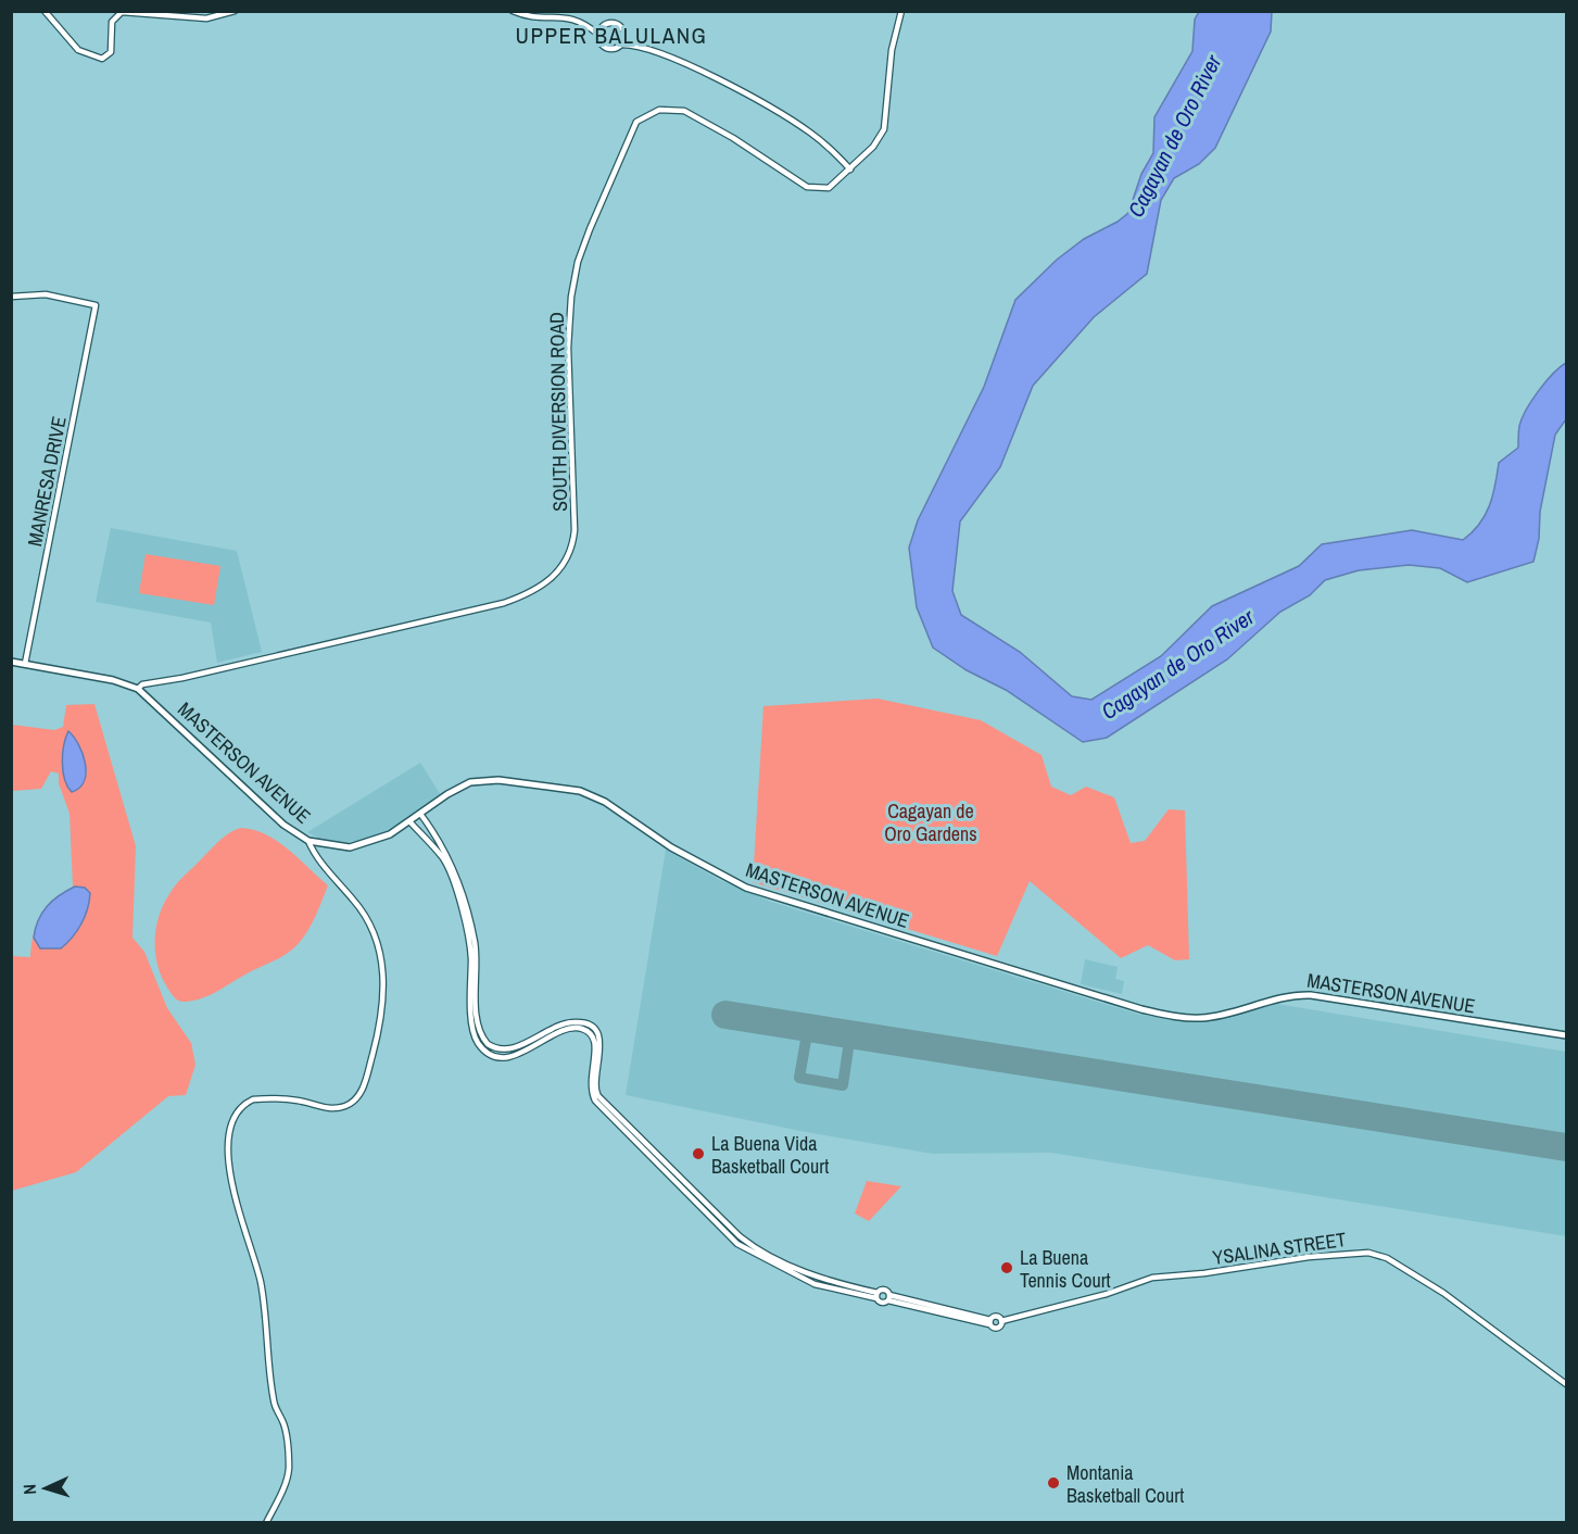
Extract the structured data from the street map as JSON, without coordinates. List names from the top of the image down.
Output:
{
  "streets": {
    "main road": ["MASTERSON AVENUE"],
    "street": ["SOUTH DIVERSION ROAD", "MANRESA DRIVE", "YSALINA STREET"]
  },
  "crossings": [
    ["SOUTH DIVERSION ROAD", "MASTERSON AVENUE"],
    ["MANRESA DRIVE", "MASTERSON AVENUE"]
  ],
  "districts": ["UPPER BALULANG"],
  "water": ["Cagayan de Oro River"],
  "parks": ["Cagayan de Oro Gardens"],
  "places": ["La Buena Vida Basketball Court", "La Buena Tennis Court", "Montania Basketball Court"],
  "north": "left"
}
